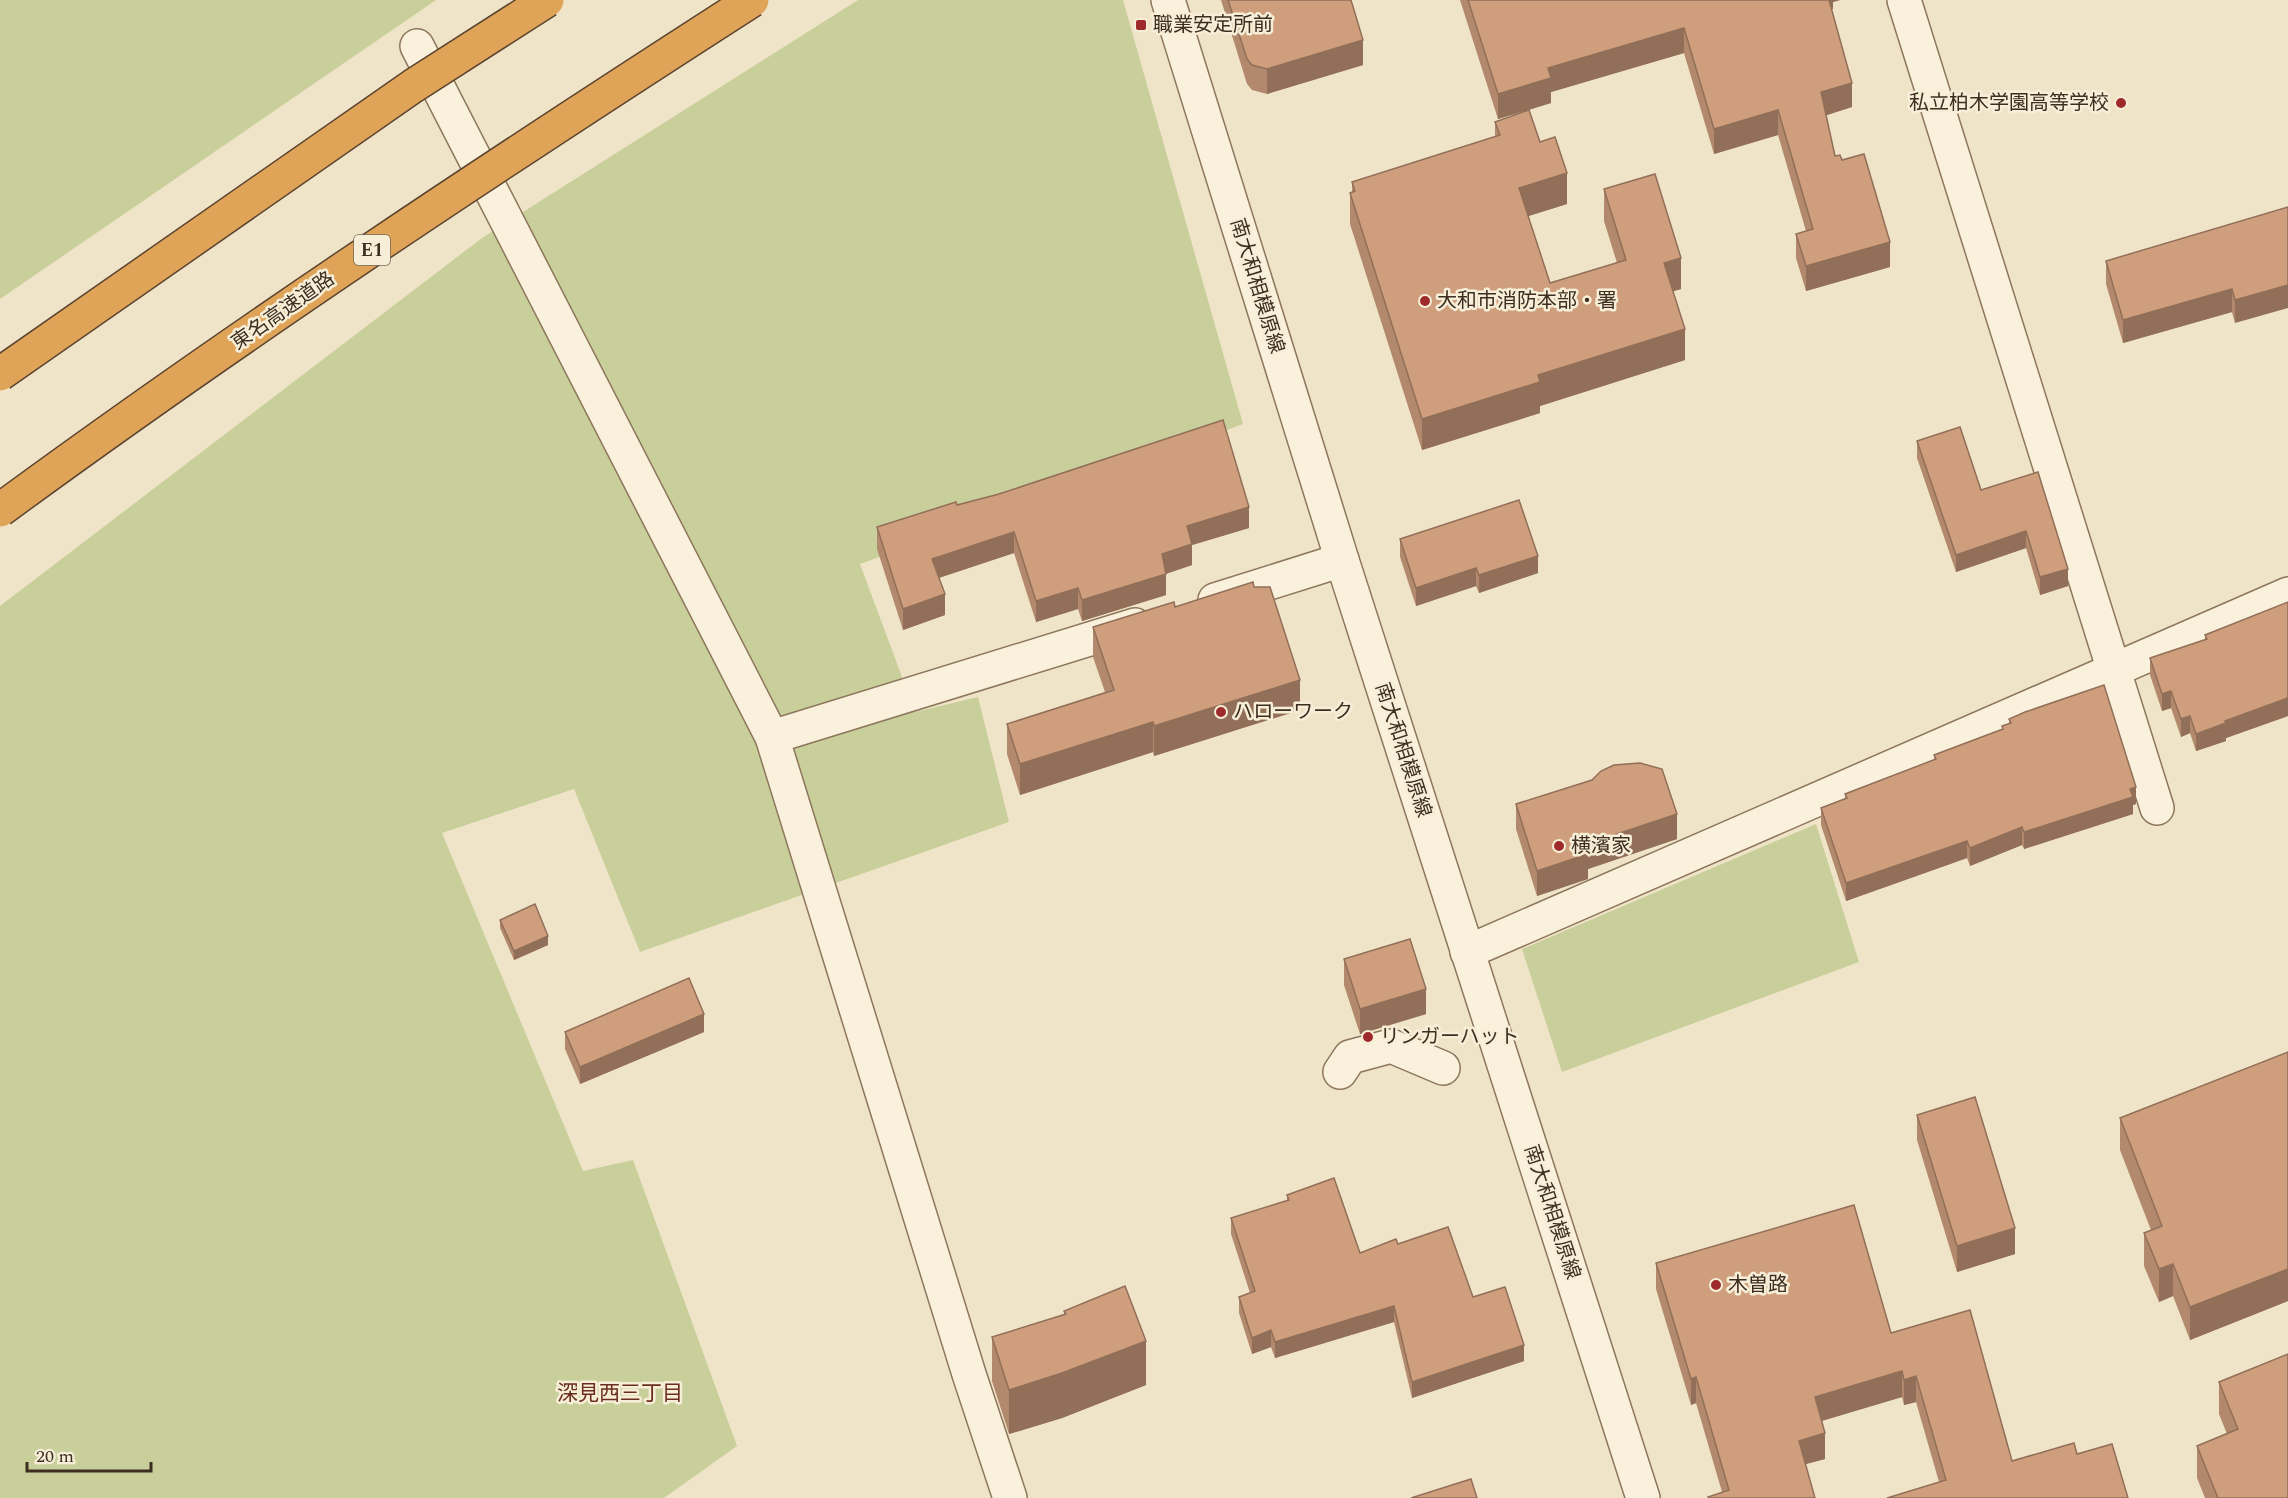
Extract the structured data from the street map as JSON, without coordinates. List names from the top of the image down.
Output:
{
  "streets": {
    "highway": ["E1", "東名高速道路"],
    "street": ["南大和相模原線"]
  },
  "districts": ["深見西三丁目"],
  "places": {
    "transit": ["職業安定所前"],
    "other": [
      "私立柏木学園高等学校",
      "大和市消防本部・署",
      "ハローワーク",
      "横濱家",
      "リンガーハット",
      "木曽路"
    ]
  },
  "scale_bar": "20 m"
}
